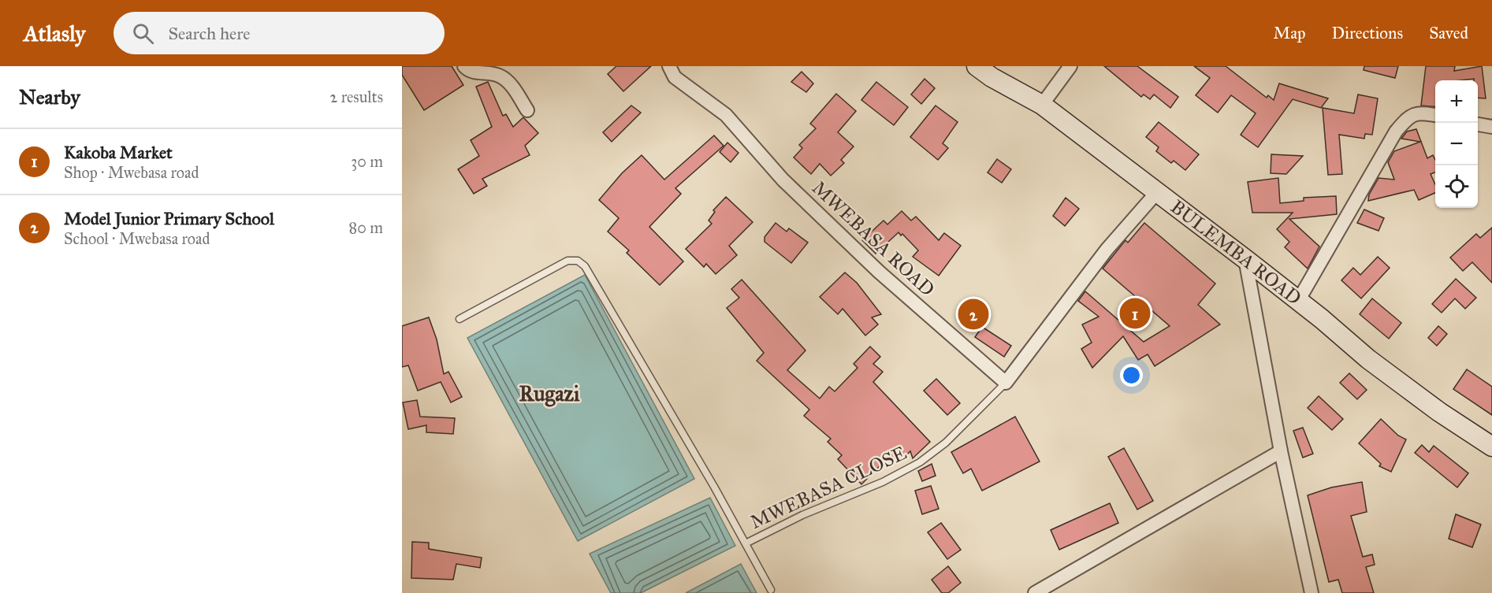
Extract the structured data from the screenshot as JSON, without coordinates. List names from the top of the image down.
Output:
{
  "streets": {
    "main road": ["BULEMBA ROAD"],
    "street": ["MWEBASA ROAD"],
    "lane": ["MWEBASA CLOSE"]
  },
  "crossings": [
    ["MWEBASA ROAD", "MWEBASA CLOSE"]
  ],
  "districts": ["Rugazi"],
  "page": {
    "header": "Atlasly",
    "search": "Search here",
    "nav": ["Map", "Directions", "Saved"],
    "heading": ["Nearby", "2 results"],
    "map_buttons": ["+", "−"],
    "list": [
      {
        "mark": "1",
        "name": "Kakoba Market",
        "note": "Shop · Mwebasa road",
        "value": "30 m"
      },
      {
        "mark": "2",
        "name": "Model Junior Primary School",
        "note": "School · Mwebasa road",
        "value": "80 m"
      }
    ],
    "pins": ["1", "2"]
  }
}
